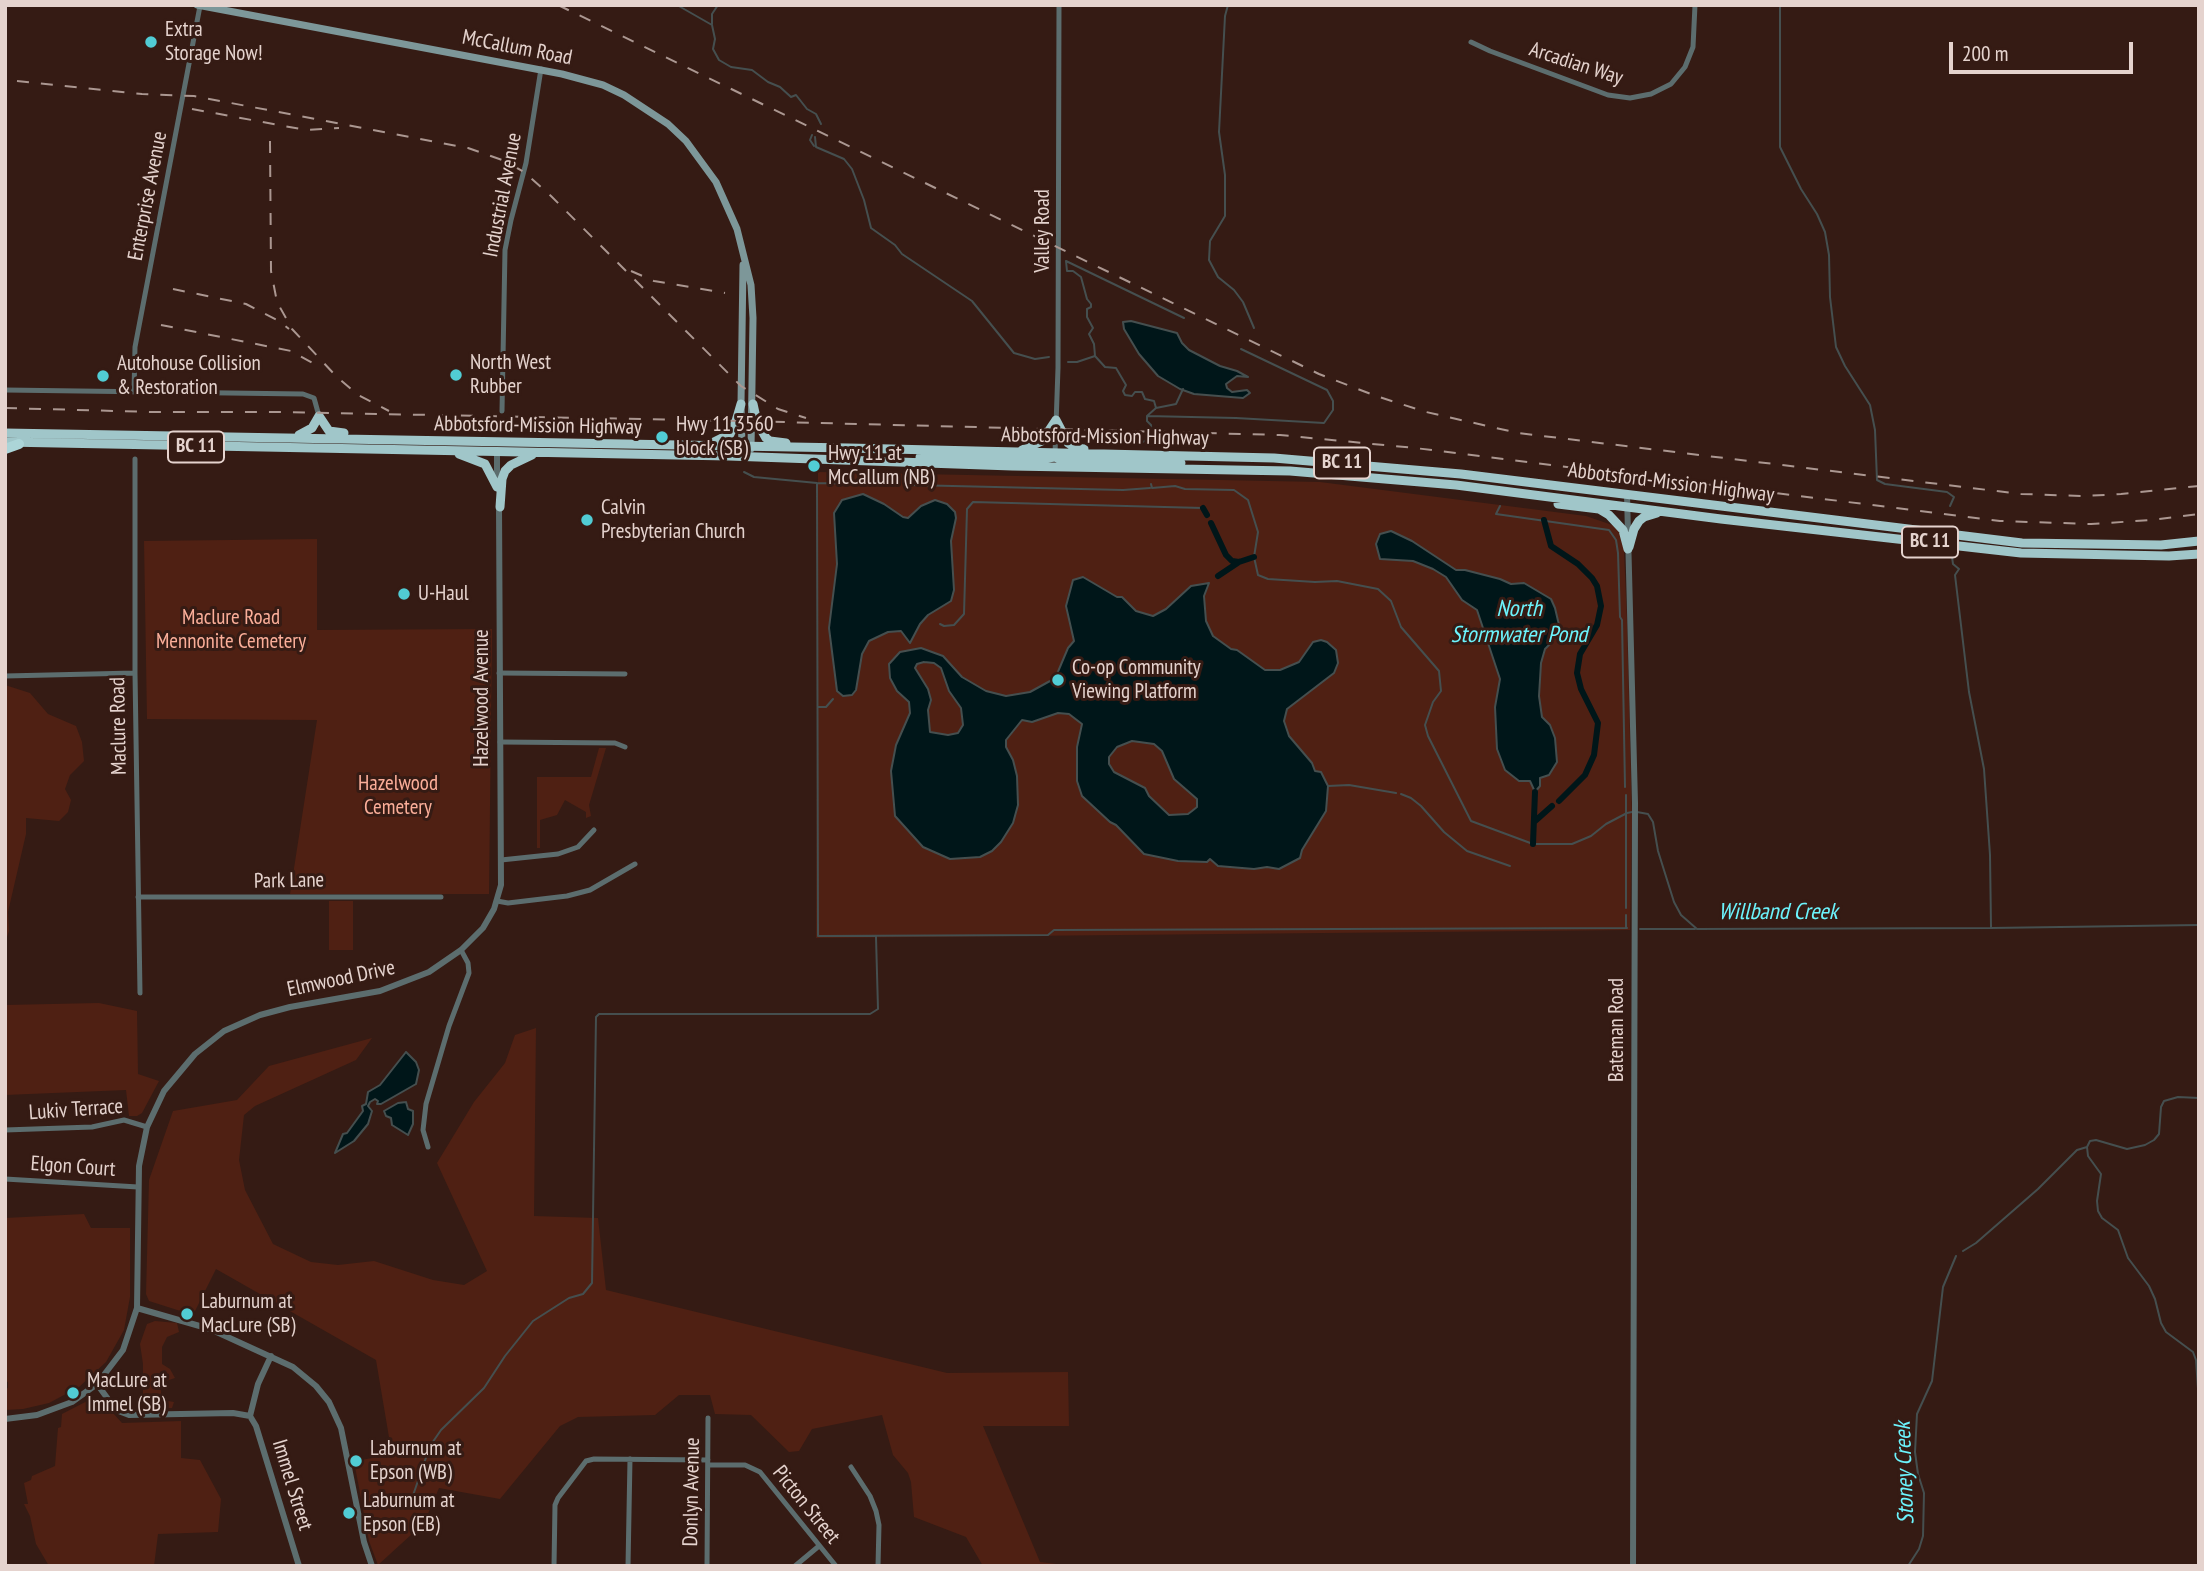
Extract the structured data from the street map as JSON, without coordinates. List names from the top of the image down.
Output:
{
  "streets": {
    "highway": ["Abbotsford-Mission Highway", "BC 11"],
    "main road": ["McCallum Road"],
    "street": [
      "Arcadian Way",
      "Industrial Avenue",
      "Enterprise Avenue",
      "Valley Road",
      "Hazelwood Avenue",
      "Maclure Road",
      "Park Lane",
      "Elmwood Drive",
      "Bateman Road",
      "Lukiv Terrace",
      "Elgon Court",
      "Immel Street",
      "Donlyn Avenue",
      "Picton Street"
    ]
  },
  "crossings": [
    ["McCallum Road", "Industrial Avenue"],
    ["McCallum Road", "Enterprise Avenue"],
    ["McCallum Road", "Abbotsford-Mission Highway"],
    ["Valley Road", "Abbotsford-Mission Highway"],
    ["Abbotsford-Mission Highway", "Hazelwood Avenue"],
    ["Abbotsford-Mission Highway", "Bateman Road"],
    ["Hazelwood Avenue", "Elmwood Drive"],
    ["Maclure Road", "Park Lane"],
    ["Elmwood Drive", "Lukiv Terrace"],
    ["Donlyn Avenue", "Picton Street"]
  ],
  "water": ["North Stormwater Pond", "Willband Creek", "Stoney Creek"],
  "parks": ["Maclure Road Mennonite Cemetery", "Hazelwood Cemetery"],
  "places": [
    "Extra Storage Now!",
    "North West Rubber",
    "Autohouse Collision & Restoration",
    "Hwy 11 3560 block (SB)",
    "Hwy 11 at McCallum (NB)",
    "Calvin Presbyterian Church",
    "U-Haul",
    "Co-op Community Viewing Platform",
    "Laburnum at MacLure (SB)",
    "MacLure at Immel (SB)",
    "Laburnum at Epson (WB)",
    "Laburnum at Epson (EB)"
  ],
  "scale_bar": "200 m"
}
